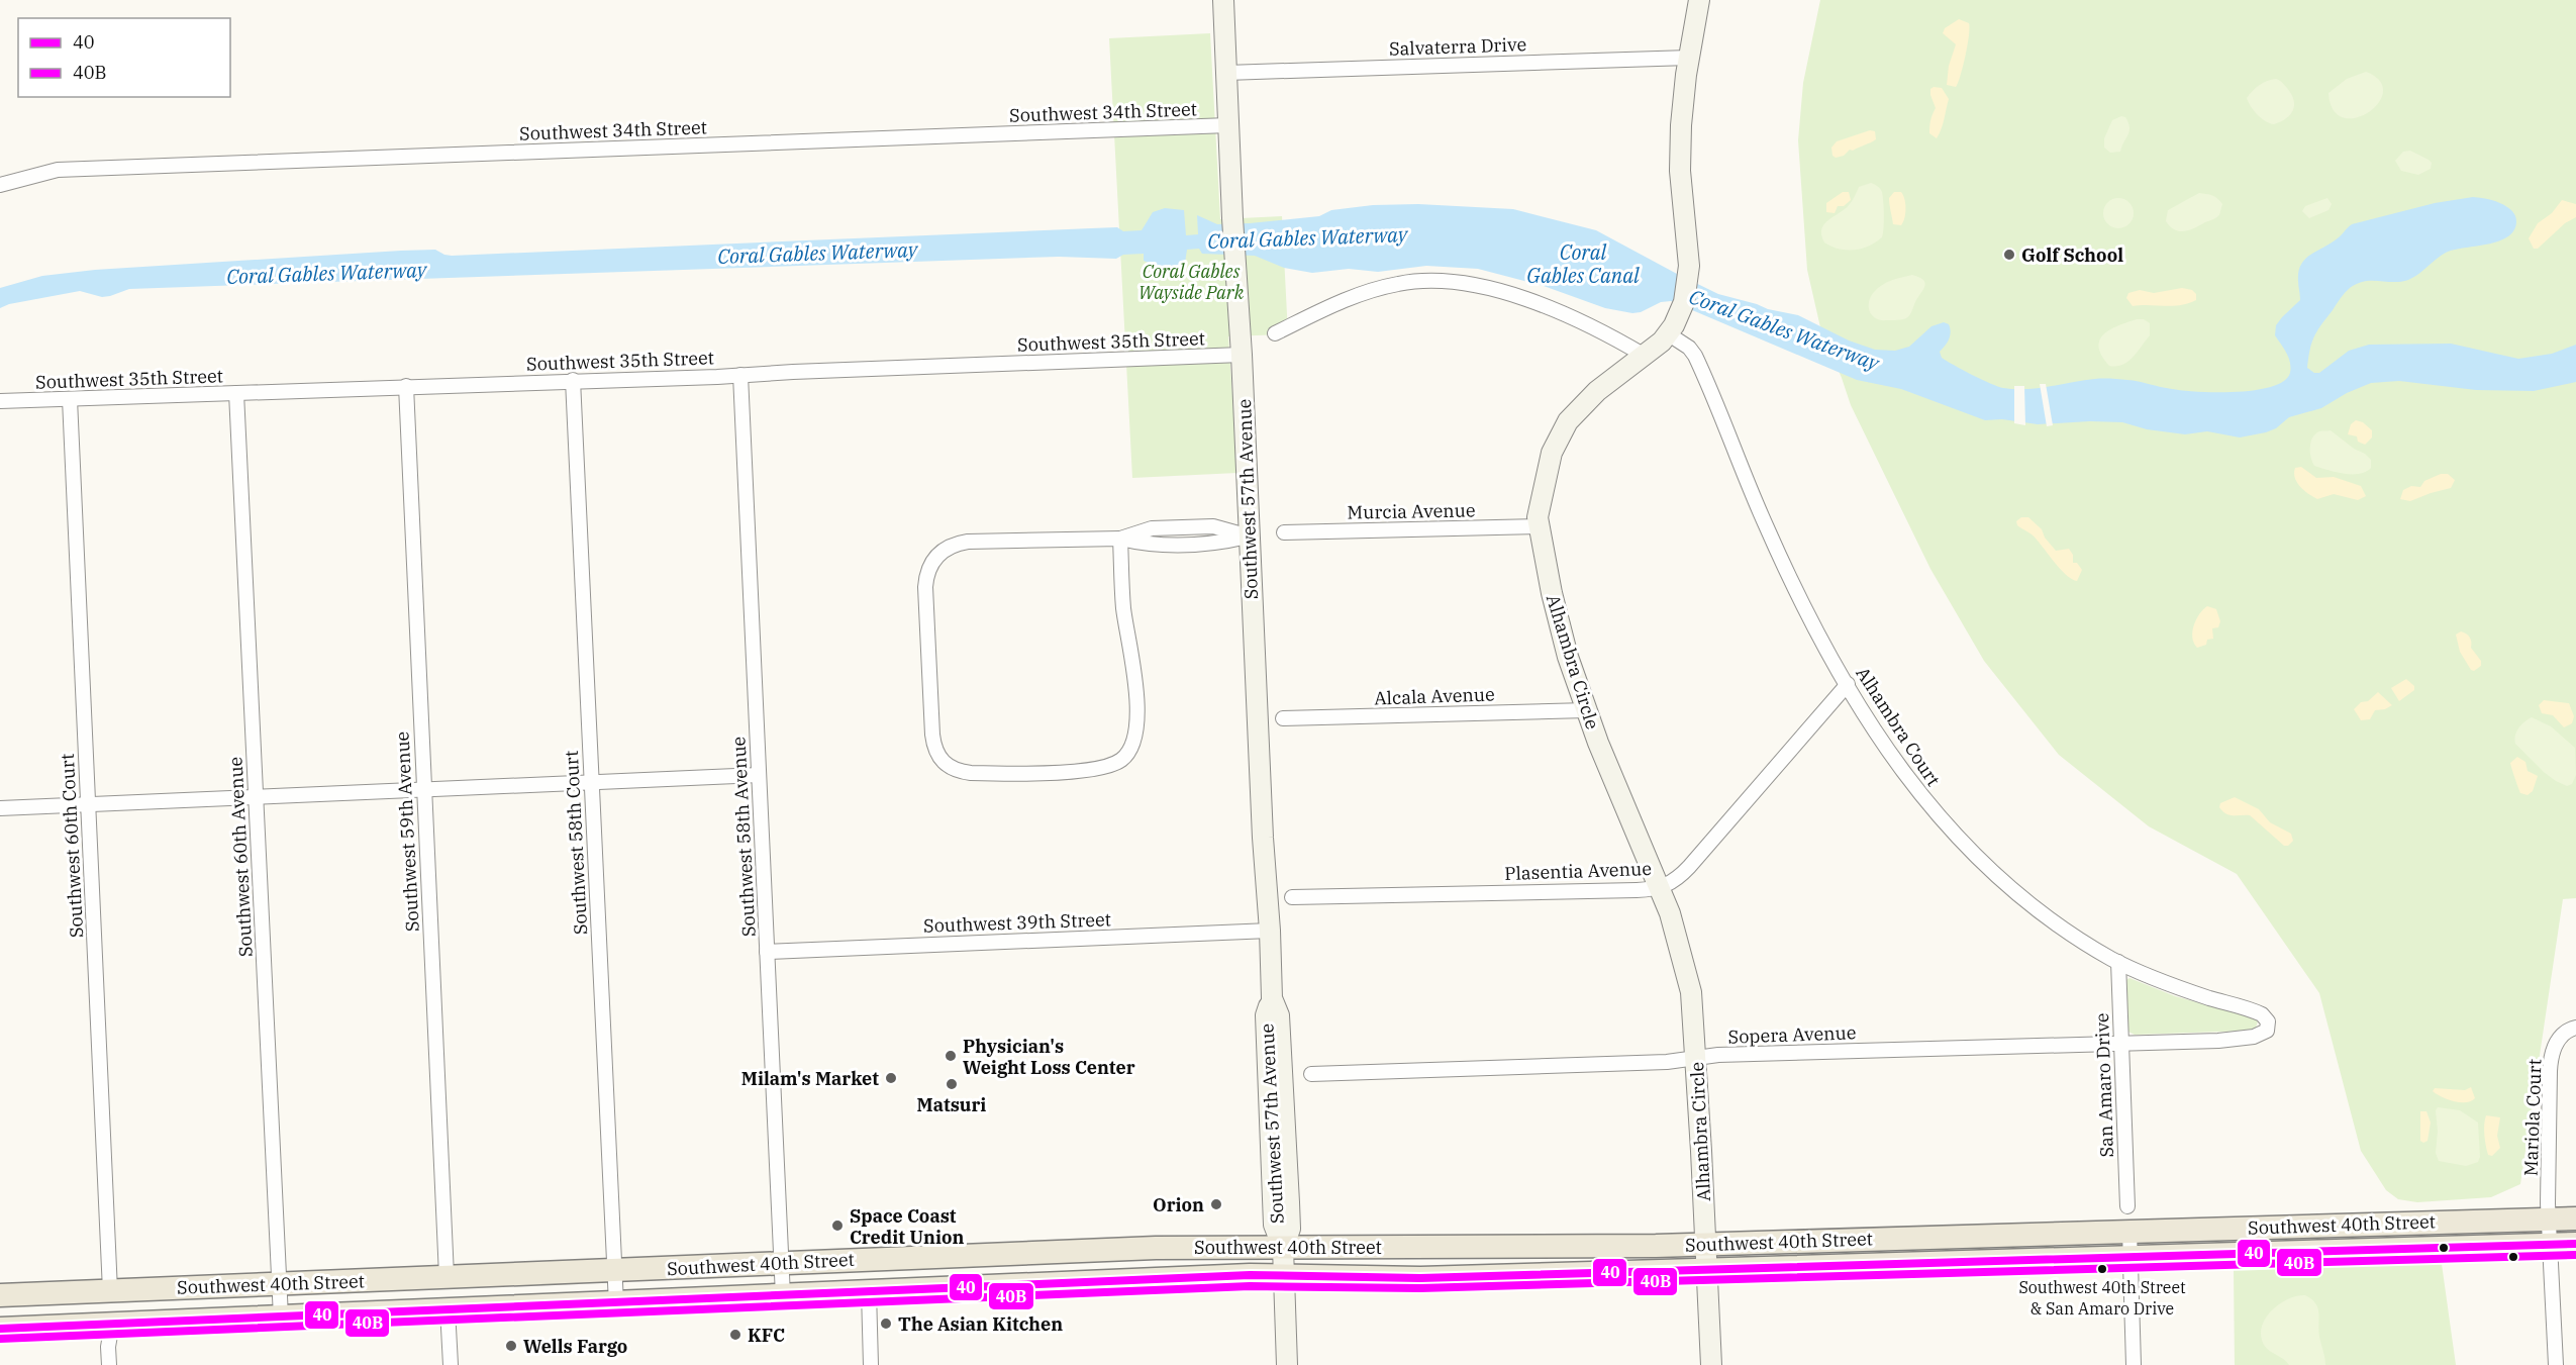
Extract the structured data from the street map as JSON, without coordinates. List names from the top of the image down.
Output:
{
  "streets": {
    "main road": ["Southwest 40th Street"],
    "street": [
      "Salvaterra Drive",
      "Southwest 34th Street",
      "Southwest 35th Street",
      "Southwest 57th Avenue",
      "Murcia Avenue",
      "Alhambra Circle",
      "Alcala Avenue",
      "Alhambra Court",
      "Southwest 59th Avenue",
      "Southwest 58th Avenue",
      "Southwest 58th Court",
      "Southwest 60th Court",
      "Southwest 60th Avenue",
      "Plasentia Avenue",
      "Southwest 39th Street",
      "Sopera Avenue",
      "San Amaro Drive",
      "Mariola Court"
    ]
  },
  "crossings": [
    ["Salvaterra Drive", "Southwest 57th Avenue"],
    ["Salvaterra Drive", "Alhambra Circle"],
    ["Southwest 34th Street", "Southwest 57th Avenue"],
    ["Southwest 35th Street", "Southwest 57th Avenue"],
    ["Southwest 35th Street", "Southwest 59th Avenue"],
    ["Southwest 35th Street", "Southwest 58th Avenue"],
    ["Southwest 35th Street", "Southwest 58th Court"],
    ["Southwest 35th Street", "Southwest 60th Court"],
    ["Southwest 35th Street", "Southwest 60th Avenue"],
    ["Southwest 57th Avenue", "Southwest 39th Street"],
    ["Southwest 57th Avenue", "Southwest 40th Street"],
    ["Murcia Avenue", "Alhambra Circle"],
    ["Alhambra Circle", "Alcala Avenue"],
    ["Alhambra Circle", "Alhambra Court"],
    ["Alhambra Circle", "Plasentia Avenue"],
    ["Alhambra Circle", "Sopera Avenue"],
    ["Alhambra Circle", "Southwest 40th Street"],
    ["Alhambra Court", "Plasentia Avenue"],
    ["Alhambra Court", "Sopera Avenue"],
    ["Alhambra Court", "San Amaro Drive"],
    ["Southwest 59th Avenue", "Southwest 40th Street"],
    ["Southwest 58th Avenue", "Southwest 39th Street"],
    ["Southwest 58th Avenue", "Southwest 40th Street"],
    ["Southwest 58th Court", "Southwest 40th Street"],
    ["Southwest 60th Court", "Southwest 40th Street"],
    ["Southwest 60th Avenue", "Southwest 40th Street"],
    ["Sopera Avenue", "San Amaro Drive"],
    ["Mariola Court", "Southwest 40th Street"]
  ],
  "water": ["Coral Gables Waterway", "Coral Gables Canal"],
  "parks": ["Coral Gables Wayside Park"],
  "places": [
    "Golf School",
    "Physician's Weight Loss Center",
    "Milam's Market",
    "Matsuri",
    "Orion",
    "Space Coast Credit Union",
    "Southwest 40th Street & San Amaro Drive",
    "The Asian Kitchen",
    "KFC",
    "Wells Fargo"
  ],
  "lines": ["transit line 40", "transit line 40B"],
  "legend": ["40", "40B"]
}
